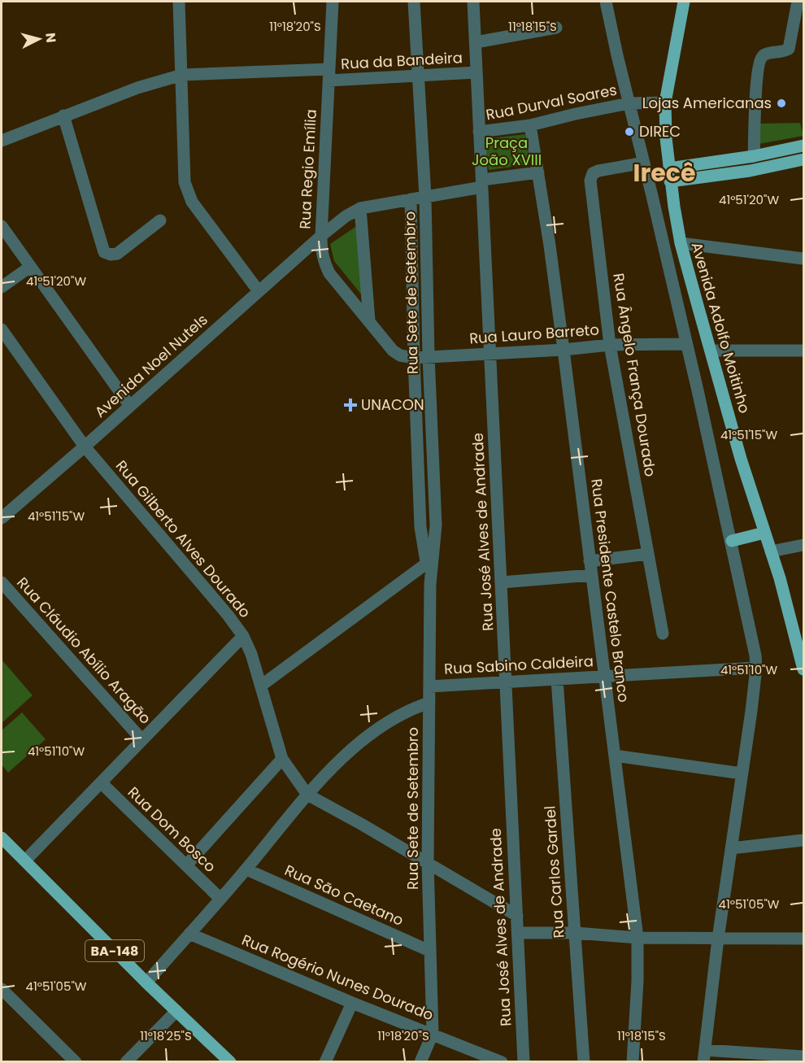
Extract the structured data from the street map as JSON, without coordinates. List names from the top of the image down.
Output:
{
  "streets": {
    "main road": ["Avenida Adolfo Moitinho", "BA-148"],
    "street": [
      "Rua da Bandeira",
      "Rua Durval Soares",
      "Rua Regio Emília",
      "Rua Sete de Setembro",
      "Rua Lauro Barreto",
      "Avenida Noel Nutels",
      "Rua Ângelo França Dourado",
      "Rua José Alves de Andrade",
      "Rua Gilberto Alves Dourado",
      "Rua Presidente Castelo Branco",
      "Rua Cláudio Abílio Aragão",
      "Rua Sabino Caldeira",
      "Rua Dom Bosco",
      "Rua Carlos Gardel",
      "Rua São Caetano",
      "Rua Rogério Nunes Dourado"
    ]
  },
  "crossings": [
    ["Rua da Bandeira", "Rua Regio Emília"],
    ["Rua da Bandeira", "Rua Sete de Setembro"],
    ["Rua da Bandeira", "Rua José Alves de Andrade"],
    ["Rua Durval Soares", "Avenida Adolfo Moitinho"],
    ["Rua Durval Soares", "Rua José Alves de Andrade"],
    ["Rua Durval Soares", "Rua Presidente Castelo Branco"],
    ["Rua Regio Emília", "Rua Sete de Setembro"],
    ["Rua Regio Emília", "Rua Lauro Barreto"],
    ["Rua Regio Emília", "Avenida Noel Nutels"],
    ["Rua Sete de Setembro", "Rua Lauro Barreto"],
    ["Rua Sete de Setembro", "Rua Gilberto Alves Dourado"],
    ["Rua Sete de Setembro", "Rua Sabino Caldeira"],
    ["Rua Sete de Setembro", "Rua São Caetano"],
    ["Rua Sete de Setembro", "Rua Rogério Nunes Dourado"],
    ["Rua Lauro Barreto", "Rua Ângelo França Dourado"],
    ["Rua Lauro Barreto", "Rua José Alves de Andrade"],
    ["Rua Lauro Barreto", "Rua Presidente Castelo Branco"],
    ["Avenida Noel Nutels", "Rua Gilberto Alves Dourado"],
    ["Rua José Alves de Andrade", "Rua Gilberto Alves Dourado"],
    ["Rua José Alves de Andrade", "Rua Sabino Caldeira"],
    ["Rua Presidente Castelo Branco", "Rua Sabino Caldeira"],
    ["Rua Sabino Caldeira", "Rua Carlos Gardel"]
  ],
  "districts": ["Irecê"],
  "parks": ["Praça João XVIII"],
  "places": {
    "other": ["Lojas Americanas", "DIREC"],
    "health": ["UNACON"]
  },
  "north": "right",
  "coordinates": [
    "11°18'20\"S",
    "11°18'15\"S",
    "41°51'20\"W",
    "41°51'15\"W",
    "41°51'10\"W",
    "41°51'05\"W",
    "11°18'25\"S"
  ]
}
